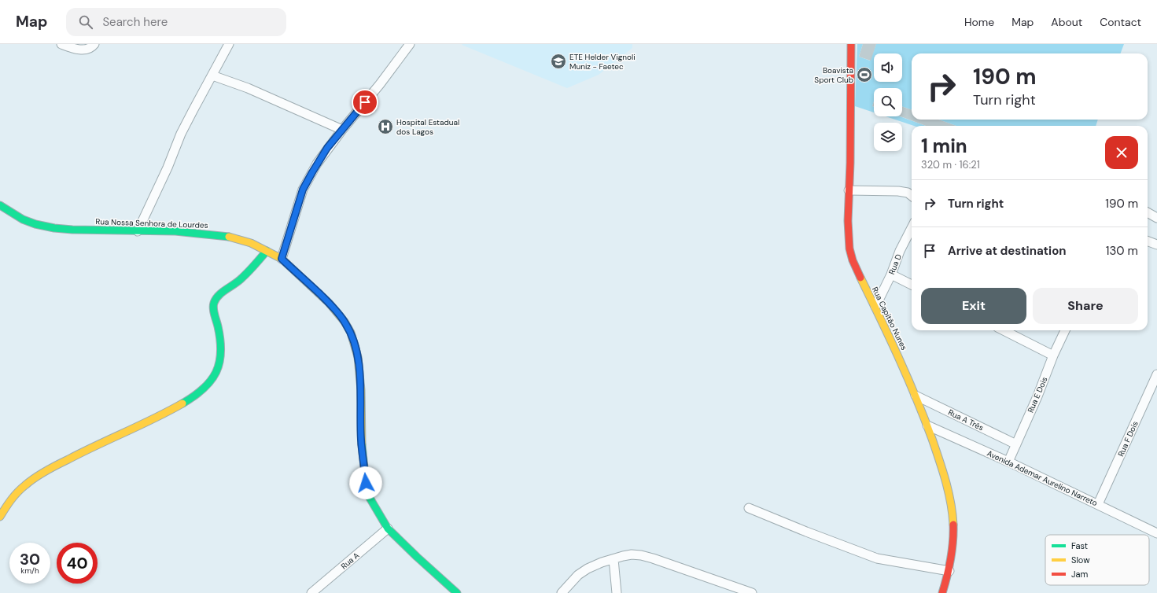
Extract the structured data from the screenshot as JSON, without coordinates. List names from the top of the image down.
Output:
{
  "streets": {
    "street": [
      "Rua Nossa Senhora de Lourdes",
      "Rua D",
      "Rua Capitão Nunes",
      "Rua E Dois",
      "Rua A Três",
      "Rua F Dois",
      "Avenida Ademar Aurelino Narreto",
      "Rua A"
    ]
  },
  "crossings": [
    ["Rua Nossa Senhora de Lourdes", "Rua A"],
    ["Rua D", "Rua Capitão Nunes"],
    ["Rua Capitão Nunes", "Rua A Três"],
    ["Rua Capitão Nunes", "Avenida Ademar Aurelino Narreto"],
    ["Rua E Dois", "Rua A Três"],
    ["Rua E Dois", "Avenida Ademar Aurelino Narreto"],
    ["Rua F Dois", "Avenida Ademar Aurelino Narreto"]
  ],
  "places": {
    "school or university": ["ETE Helder Vignoli Muniz - Faetec"],
    "sports": ["Boavista Sport Club"],
    "hospital": ["Hospital Estadual dos Lagos"]
  },
  "legend": ["Fast", "Slow", "Jam"],
  "page": {
    "header": "Map",
    "search": "Search here",
    "nav": [
      "Home",
      "Map",
      "About",
      "Contact"
    ],
    "turn": ["190 m", "Turn right"],
    "heading": ["1 min", "320 m · 16:21"],
    "list": [
      {
        "name": "Turn right",
        "value": "190 m"
      },
      {
        "name": "Arrive at destination",
        "value": "130 m"
      }
    ],
    "buttons": ["Exit", "Share"],
    "speed": "30 km/h",
    "limit": "40"
  }
}
